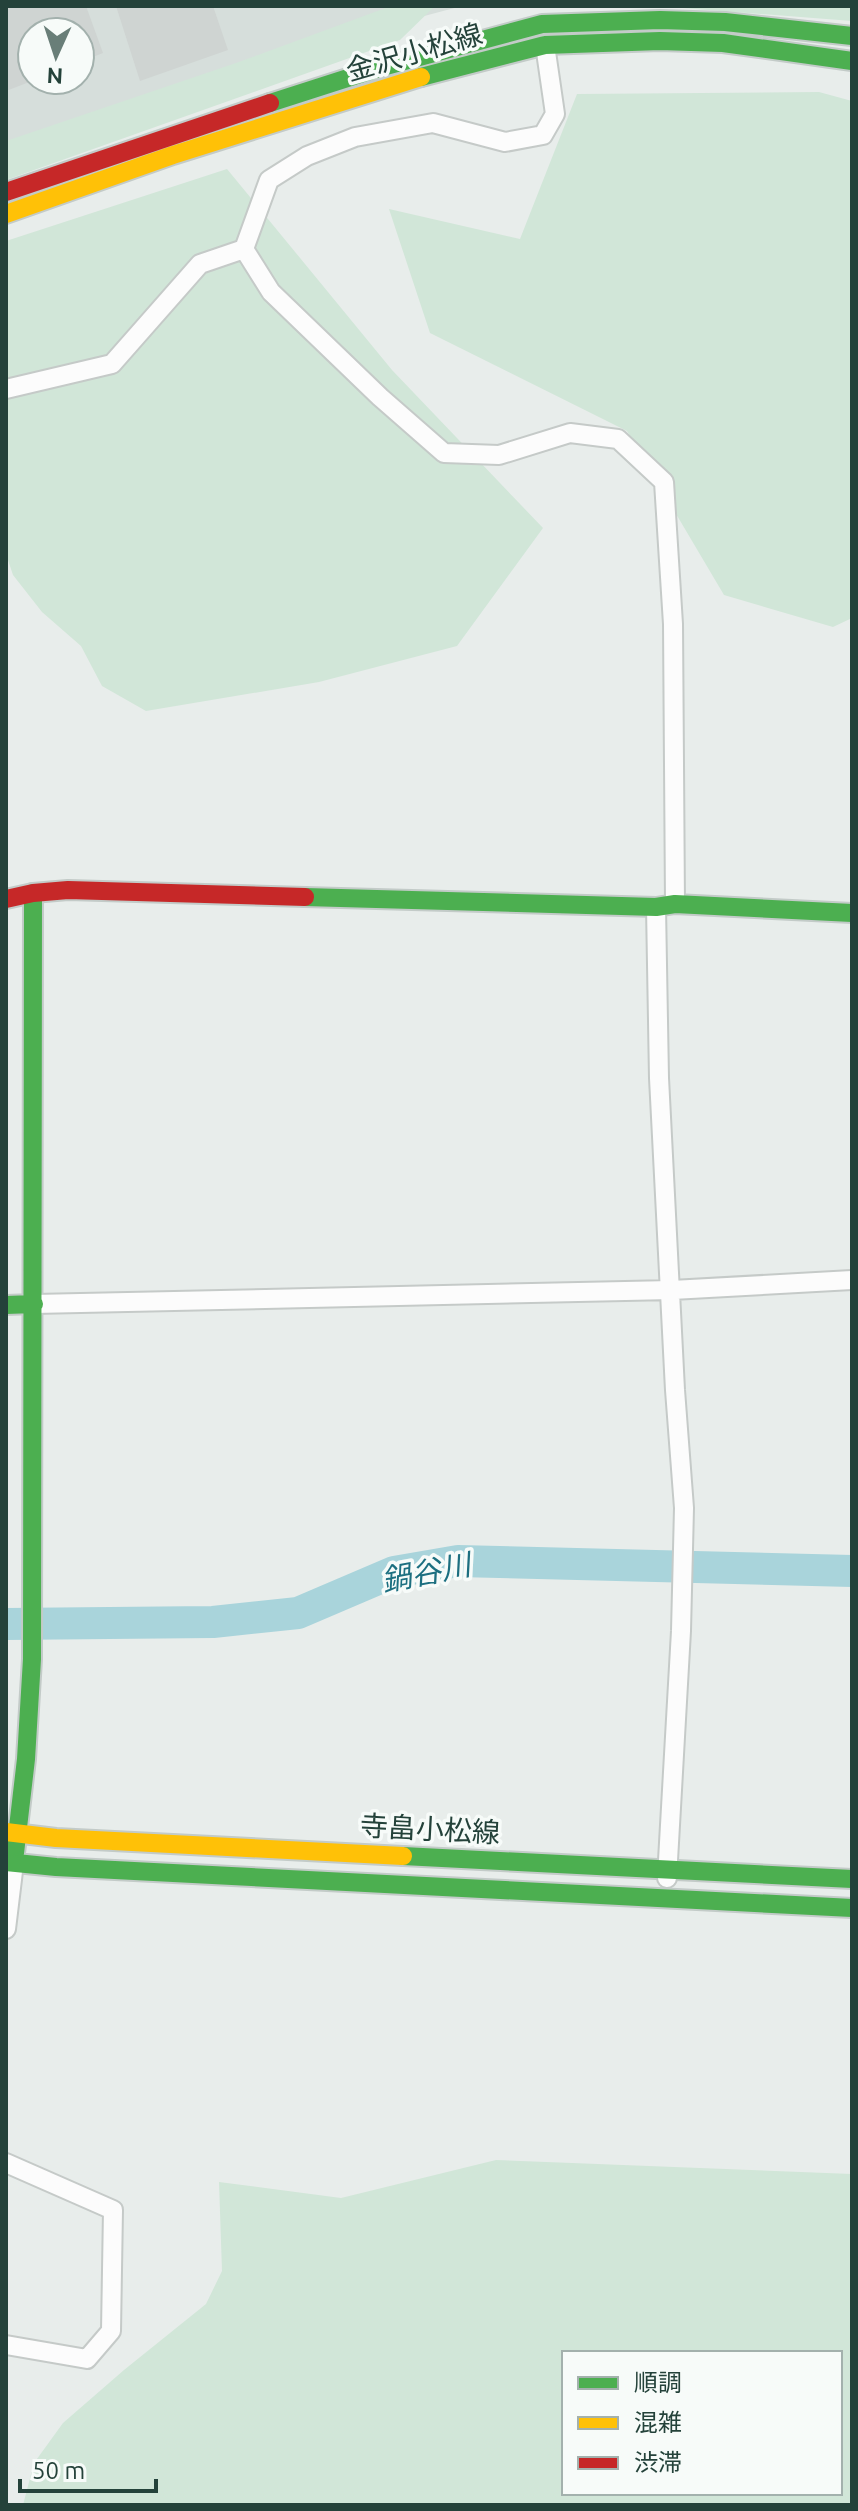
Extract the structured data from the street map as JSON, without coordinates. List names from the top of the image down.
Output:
{
  "streets": {
    "main road": ["金沢小松線", "寺畠小松線"]
  },
  "water": ["鍋谷川"],
  "legend": ["順調", "混雑", "渋滞"],
  "scale_bar": "50 m",
  "north": "bottom"
}
